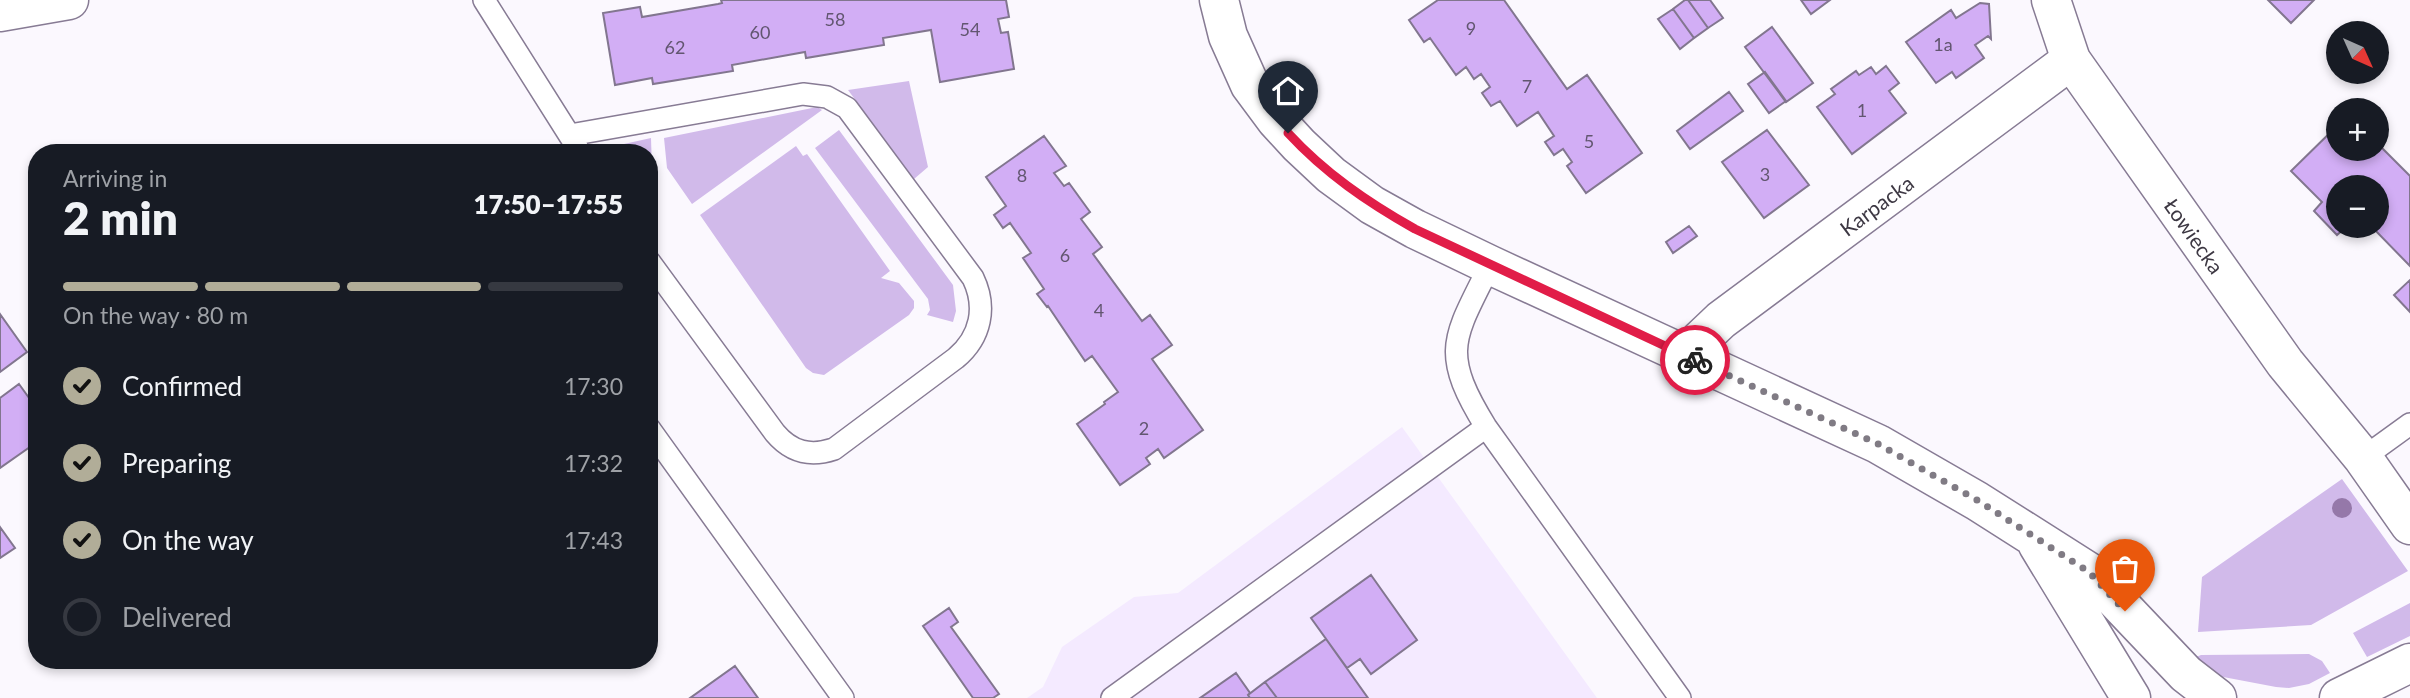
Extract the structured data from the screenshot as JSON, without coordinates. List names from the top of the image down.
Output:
{
  "streets": {
    "street": ["Karpacka", "Łowiecka"]
  },
  "crossings": [
    ["Karpacka", "Łowiecka"]
  ],
  "house_numbers": [
    "58",
    "9",
    "54",
    "60",
    "1a",
    "62",
    "7",
    "1",
    "5",
    "3",
    "8",
    "6",
    "4",
    "2"
  ],
  "north": "bottom right",
  "page": {
    "map_buttons": ["+", "−"],
    "heading": ["2 min", "Arriving in", "17:50–17:55"],
    "bar": "On the way · 80 m",
    "list": [
      ["Confirmed", "17:30"],
      ["Preparing", "17:32"],
      ["On the way", "17:43"],
      "Delivered"
    ]
  }
}
